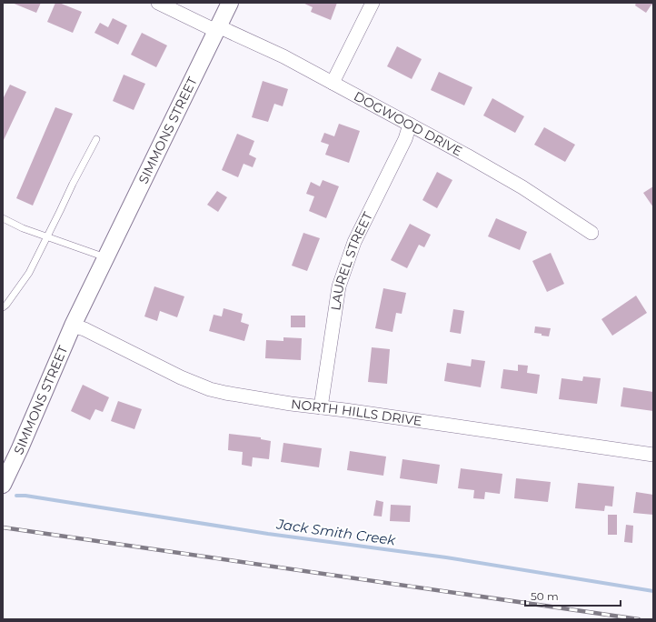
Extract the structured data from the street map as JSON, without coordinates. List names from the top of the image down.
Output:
{
  "streets": {
    "street": [
      "DOGWOOD DRIVE",
      "SIMMONS STREET",
      "LAUREL STREET",
      "NORTH HILLS DRIVE"
    ]
  },
  "crossings": [
    ["DOGWOOD DRIVE", "SIMMONS STREET"],
    ["DOGWOOD DRIVE", "LAUREL STREET"],
    ["SIMMONS STREET", "NORTH HILLS DRIVE"],
    ["LAUREL STREET", "NORTH HILLS DRIVE"]
  ],
  "water": ["Jack Smith Creek"],
  "scale_bar": "50 m"
}
